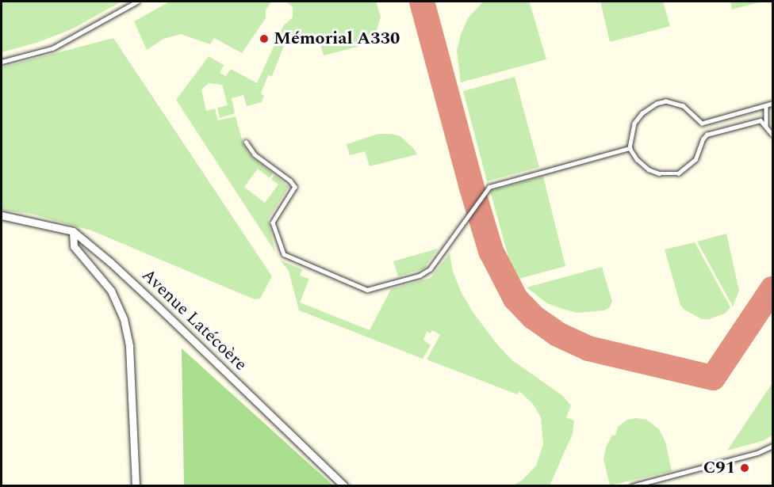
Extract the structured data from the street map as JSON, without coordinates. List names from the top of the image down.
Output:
{
  "streets": {
    "street": ["Avenue Latécoère"]
  },
  "places": ["Mémorial A330", "C91"]
}
